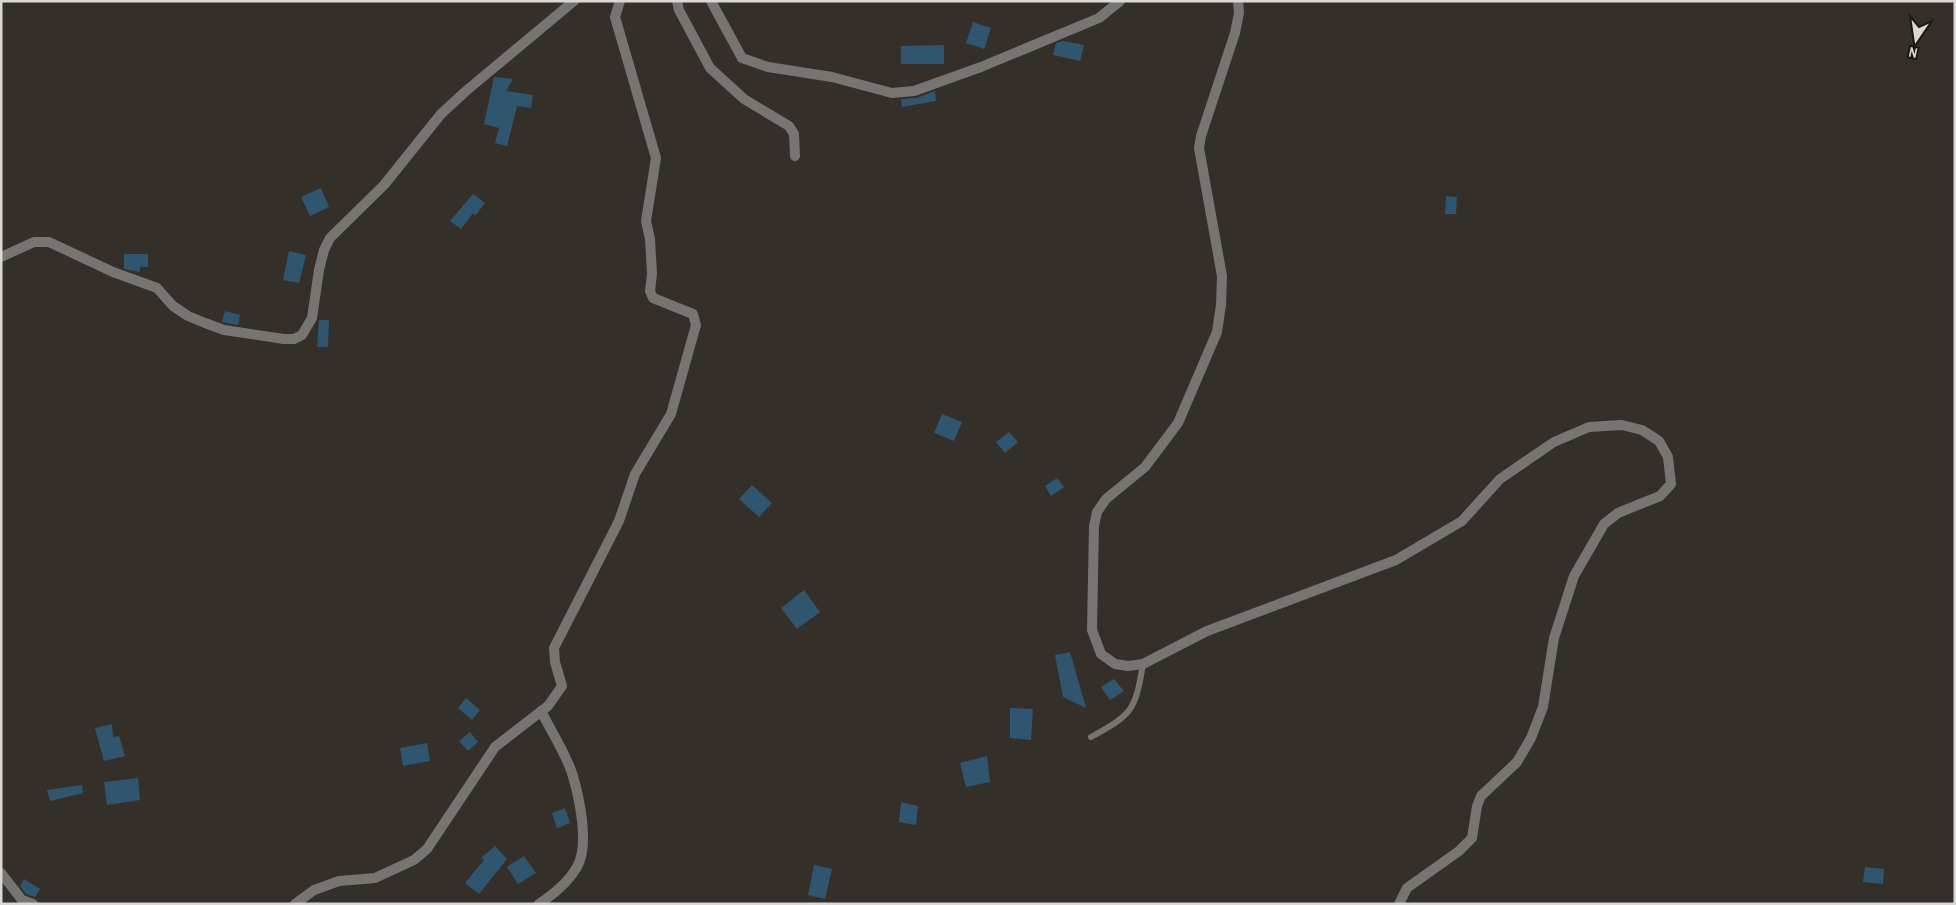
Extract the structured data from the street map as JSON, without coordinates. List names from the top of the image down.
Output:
{
  "north": "bottom"
}
